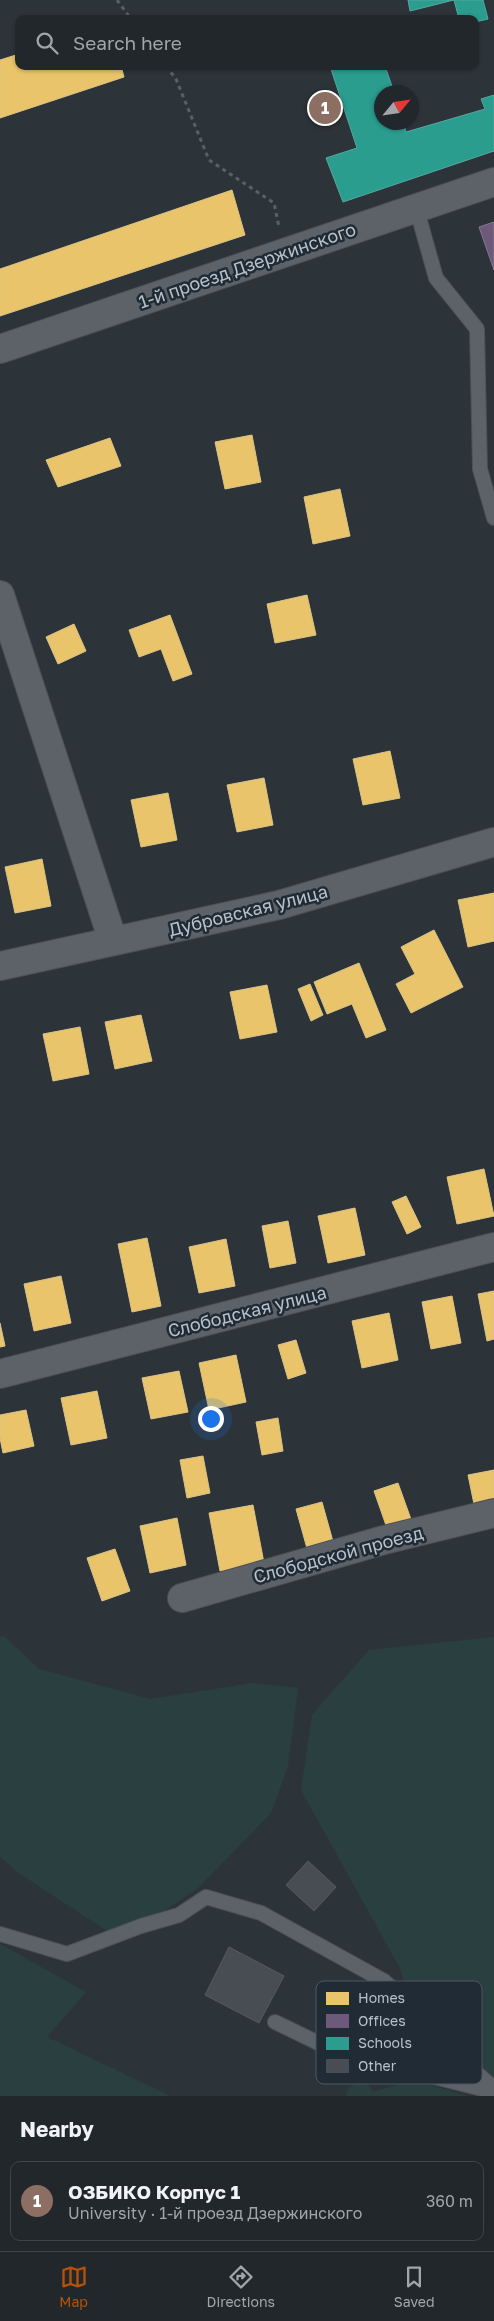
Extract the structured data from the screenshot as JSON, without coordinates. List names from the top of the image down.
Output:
{
  "streets": {
    "street": [
      "1-й проезд Дзержинского",
      "Дубровская улица",
      "Слободская улица",
      "Слободской проезд"
    ]
  },
  "legend": [
    "Homes",
    "Offices",
    "Schools",
    "Other"
  ],
  "north": "top right",
  "page": {
    "search": "Search here",
    "pins": "1",
    "heading": "Nearby",
    "list": [
      {
        "mark": "1",
        "name": "ОЗБИКО Корпус 1",
        "note": "University · 1-й проезд Дзержинского",
        "value": "360 m"
      }
    ],
    "nav": ["Map", "Directions", "Saved"]
  }
}
